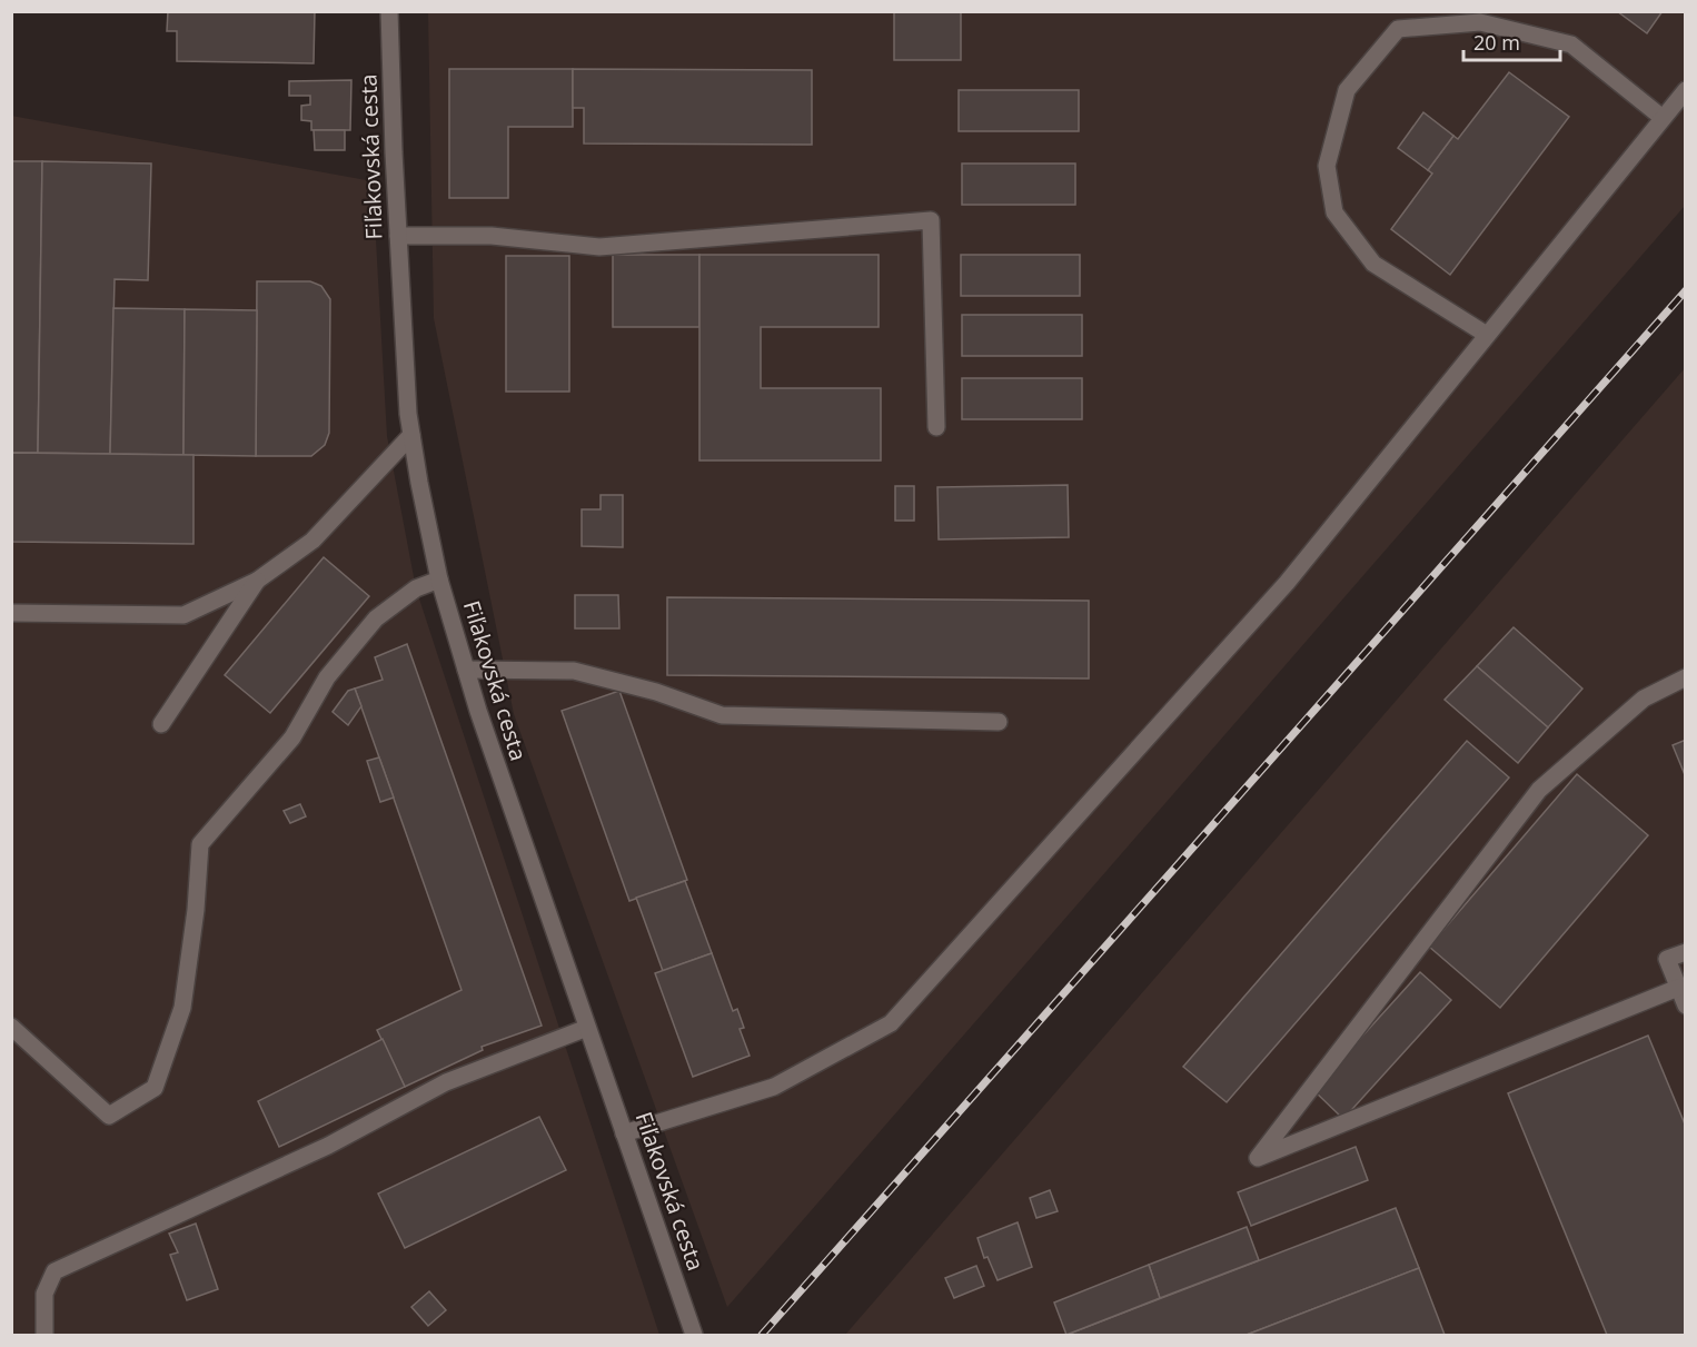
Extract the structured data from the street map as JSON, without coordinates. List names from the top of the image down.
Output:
{
  "streets": {
    "street": ["Fiľakovská cesta"]
  },
  "scale_bar": "20 m"
}
